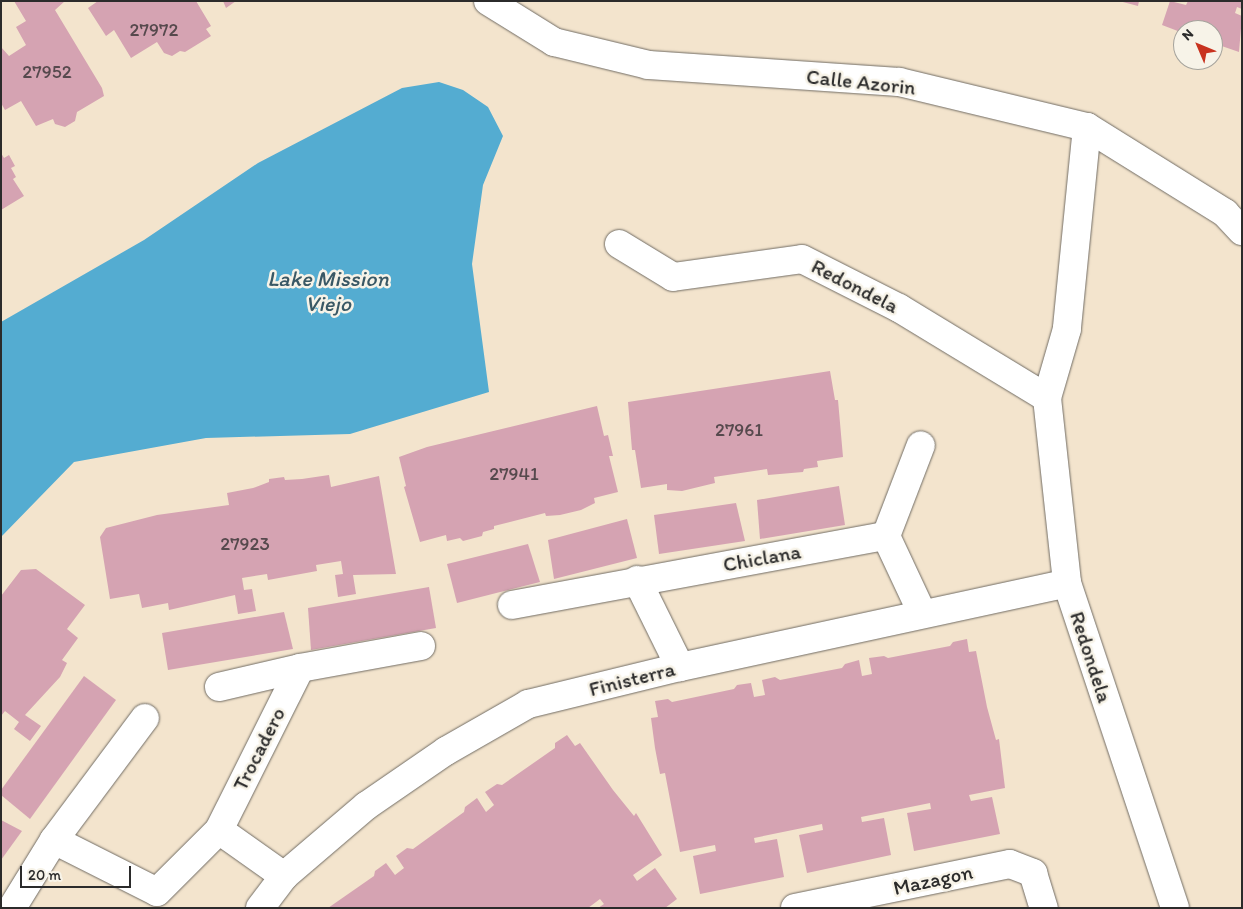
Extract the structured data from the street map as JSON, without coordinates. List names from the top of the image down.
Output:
{
  "streets": {
    "street": [
      "Calle Azorin",
      "Redondela",
      "Chiclana",
      "Finisterra",
      "Trocadero",
      "Mazagon"
    ]
  },
  "crossings": [
    ["Calle Azorin", "Redondela"],
    ["Redondela", "Finisterra"]
  ],
  "water": ["Lake Mission Viejo"],
  "house_numbers": [
    "27972",
    "27952",
    "27961",
    "27941",
    "27923"
  ],
  "scale_bar": "20 m",
  "north": "top left"
}
